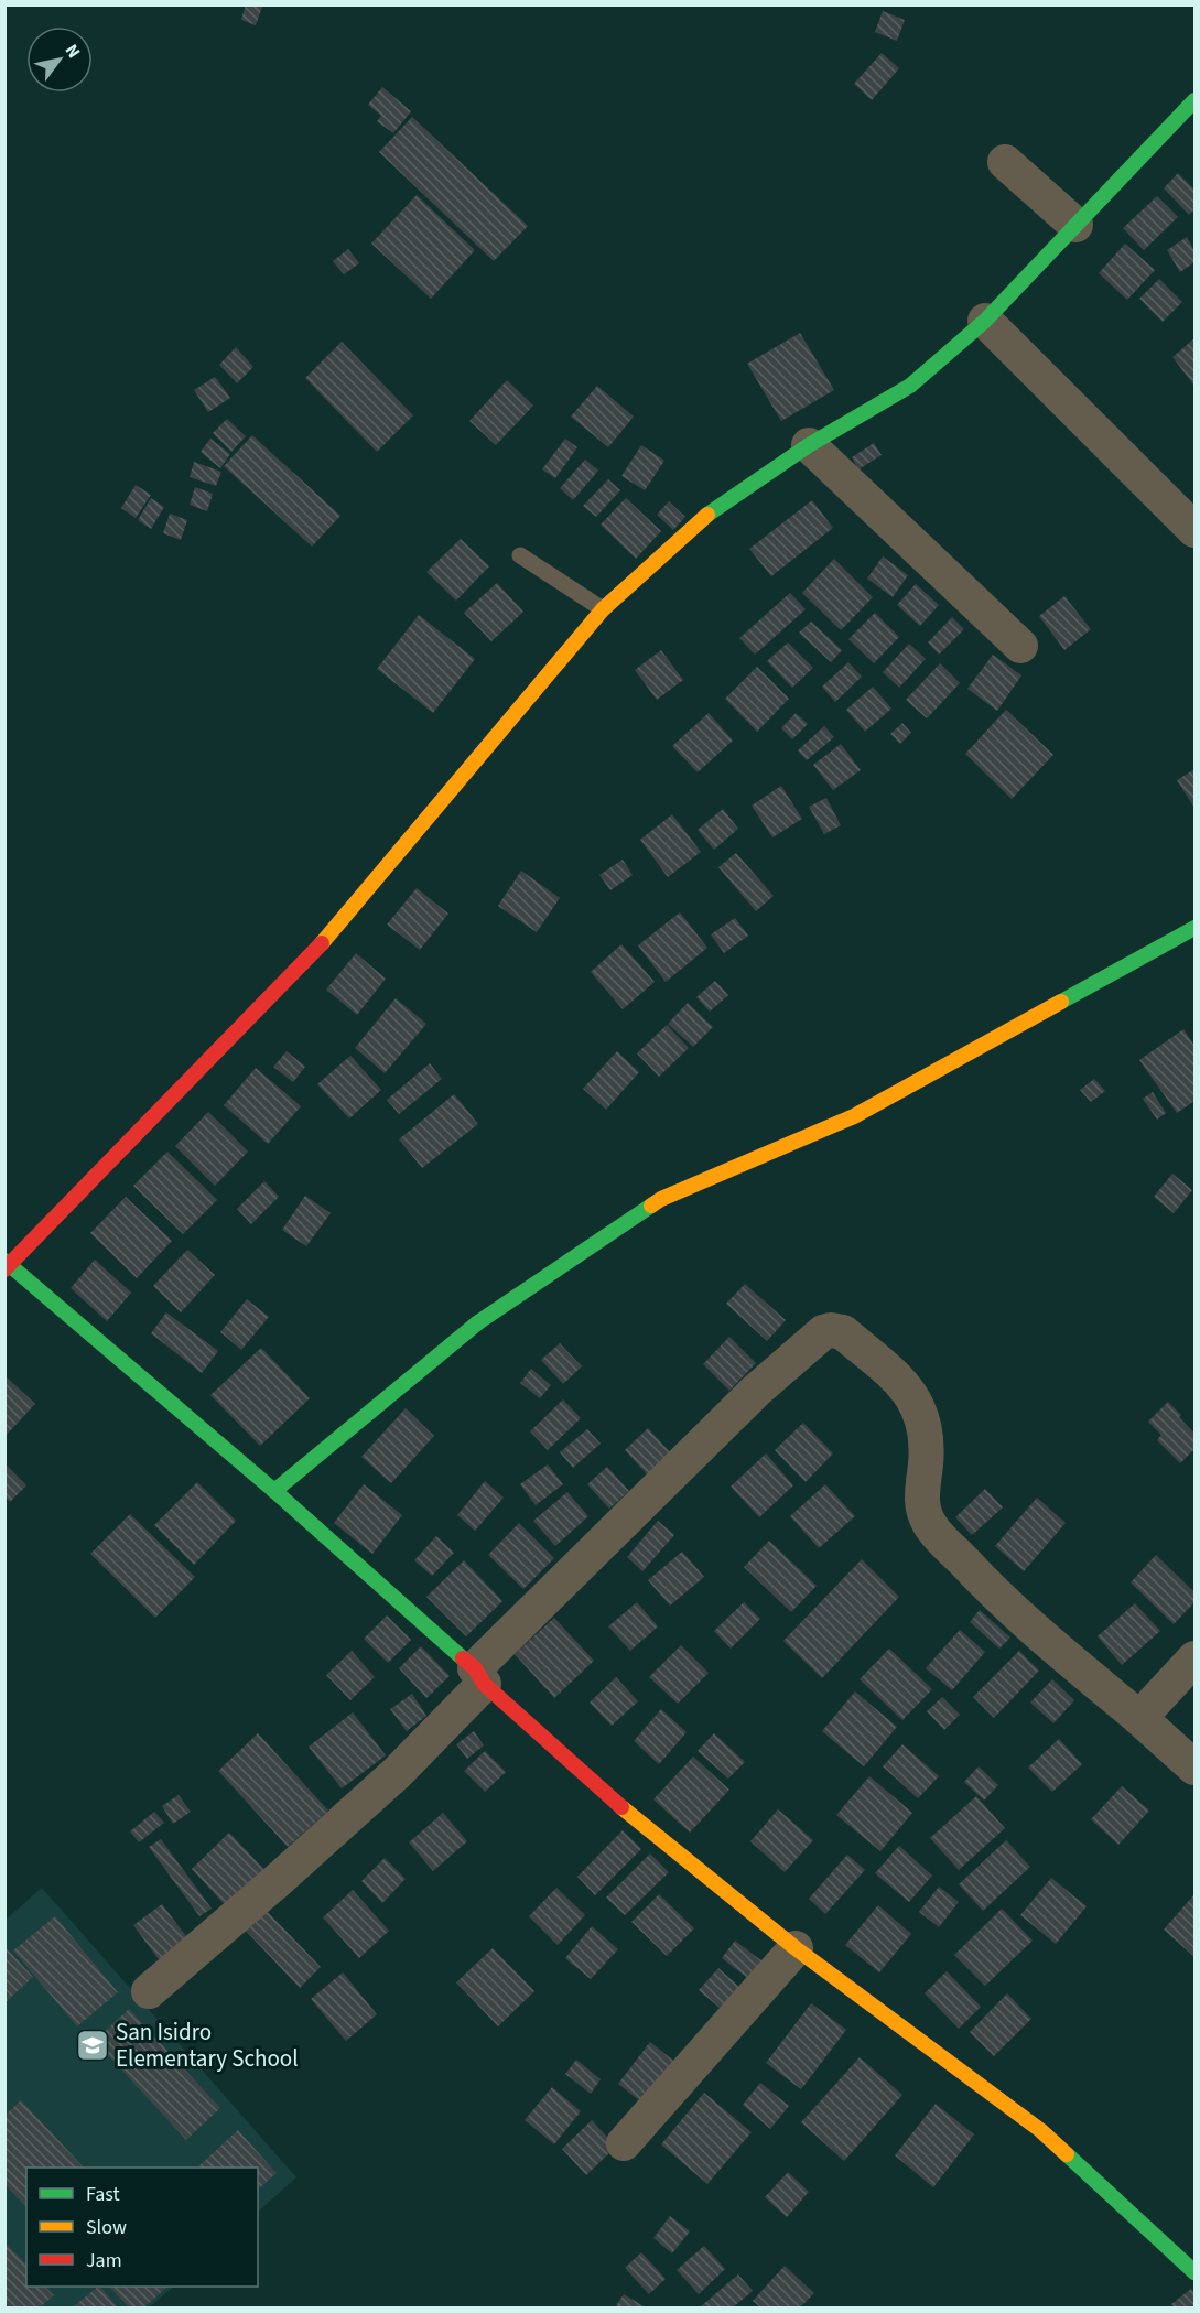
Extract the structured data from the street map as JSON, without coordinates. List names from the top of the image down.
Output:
{
  "places": {
    "school or university": ["San Isidro Elementary School"]
  },
  "legend": ["Fast", "Slow", "Jam"],
  "north": "top right"
}
